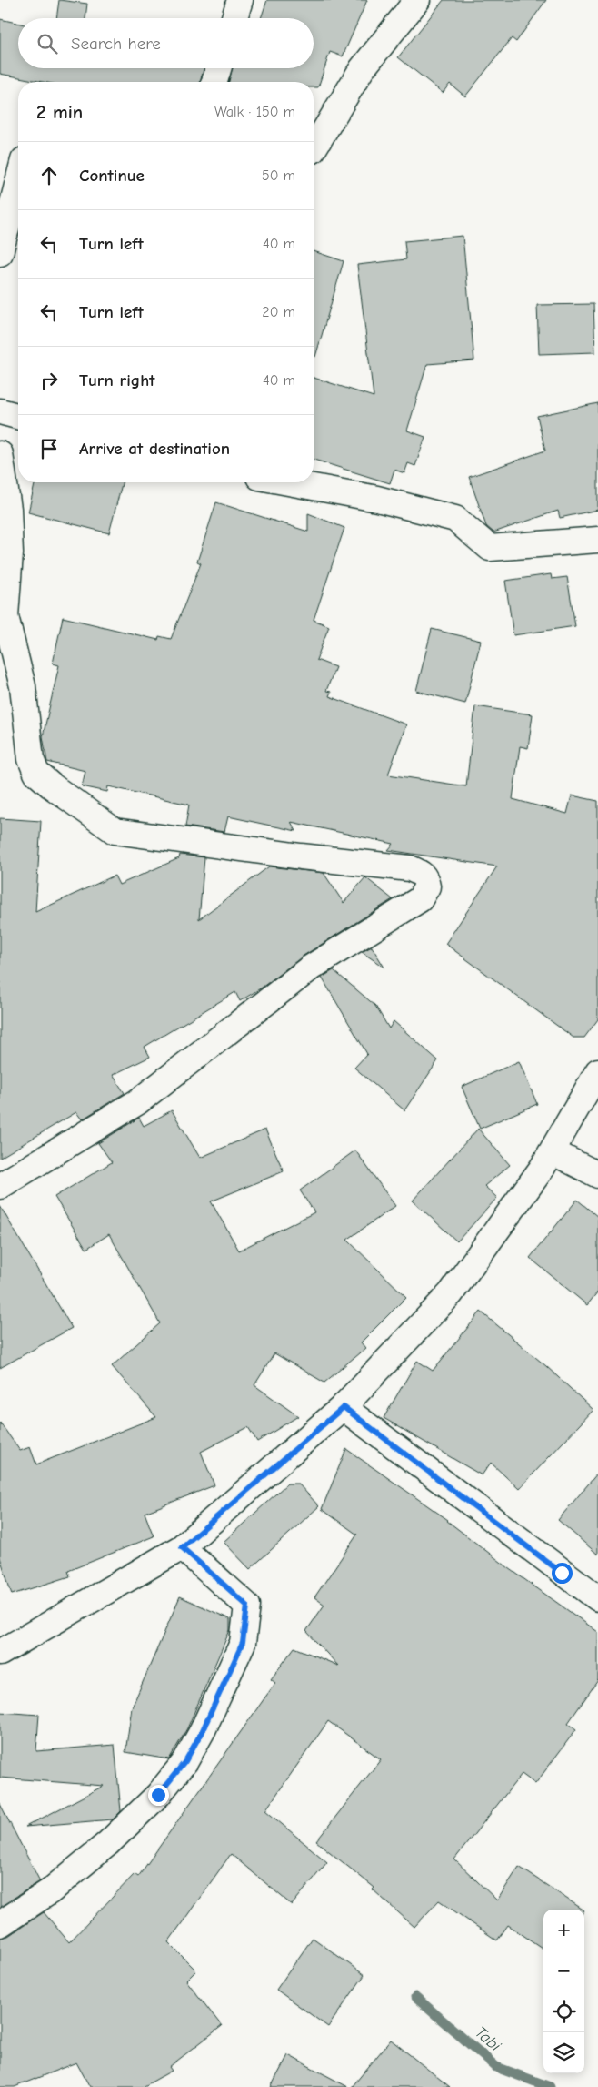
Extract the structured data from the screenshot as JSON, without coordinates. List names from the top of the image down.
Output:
{
  "water": ["Tabi"],
  "page": {
    "search": "Search here",
    "heading": ["2 min", "Walk · 150 m"],
    "list": [
      ["Continue", "50 m"],
      ["Turn left", "40 m"],
      ["Turn left", "20 m"],
      ["Turn right", "40 m"],
      "Arrive at destination"
    ],
    "map_buttons": ["+", "−"]
  }
}
